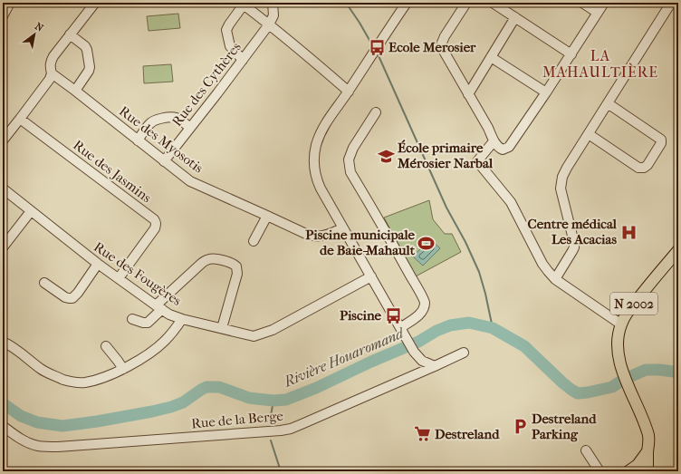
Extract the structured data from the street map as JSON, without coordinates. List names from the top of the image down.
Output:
{
  "streets": {
    "main road": ["N 2002"],
    "street": [
      "Rue des Cythères",
      "Rue des Myosotis",
      "Rue des Jasmins",
      "Rue des Fougères",
      "Rue de la Berge"
    ]
  },
  "crossings": [
    ["Rue des Cythères", "Rue des Myosotis"],
    ["Rue des Jasmins", "Rue des Fougères"]
  ],
  "districts": ["LA MAHAULTIÈRE"],
  "water": ["Rivière Houaromand"],
  "places": {
    "bus stop": ["Ecole Merosier", "Piscine"],
    "school or university": ["École primaire Mérosier Narbal"],
    "hospital": ["Centre médical Les Acacias"],
    "sports": ["Piscine municipale de Baie-Mahault"],
    "parking": ["Destreland Parking"],
    "supermarket": ["Destreland"]
  },
  "north": "top right"
}
